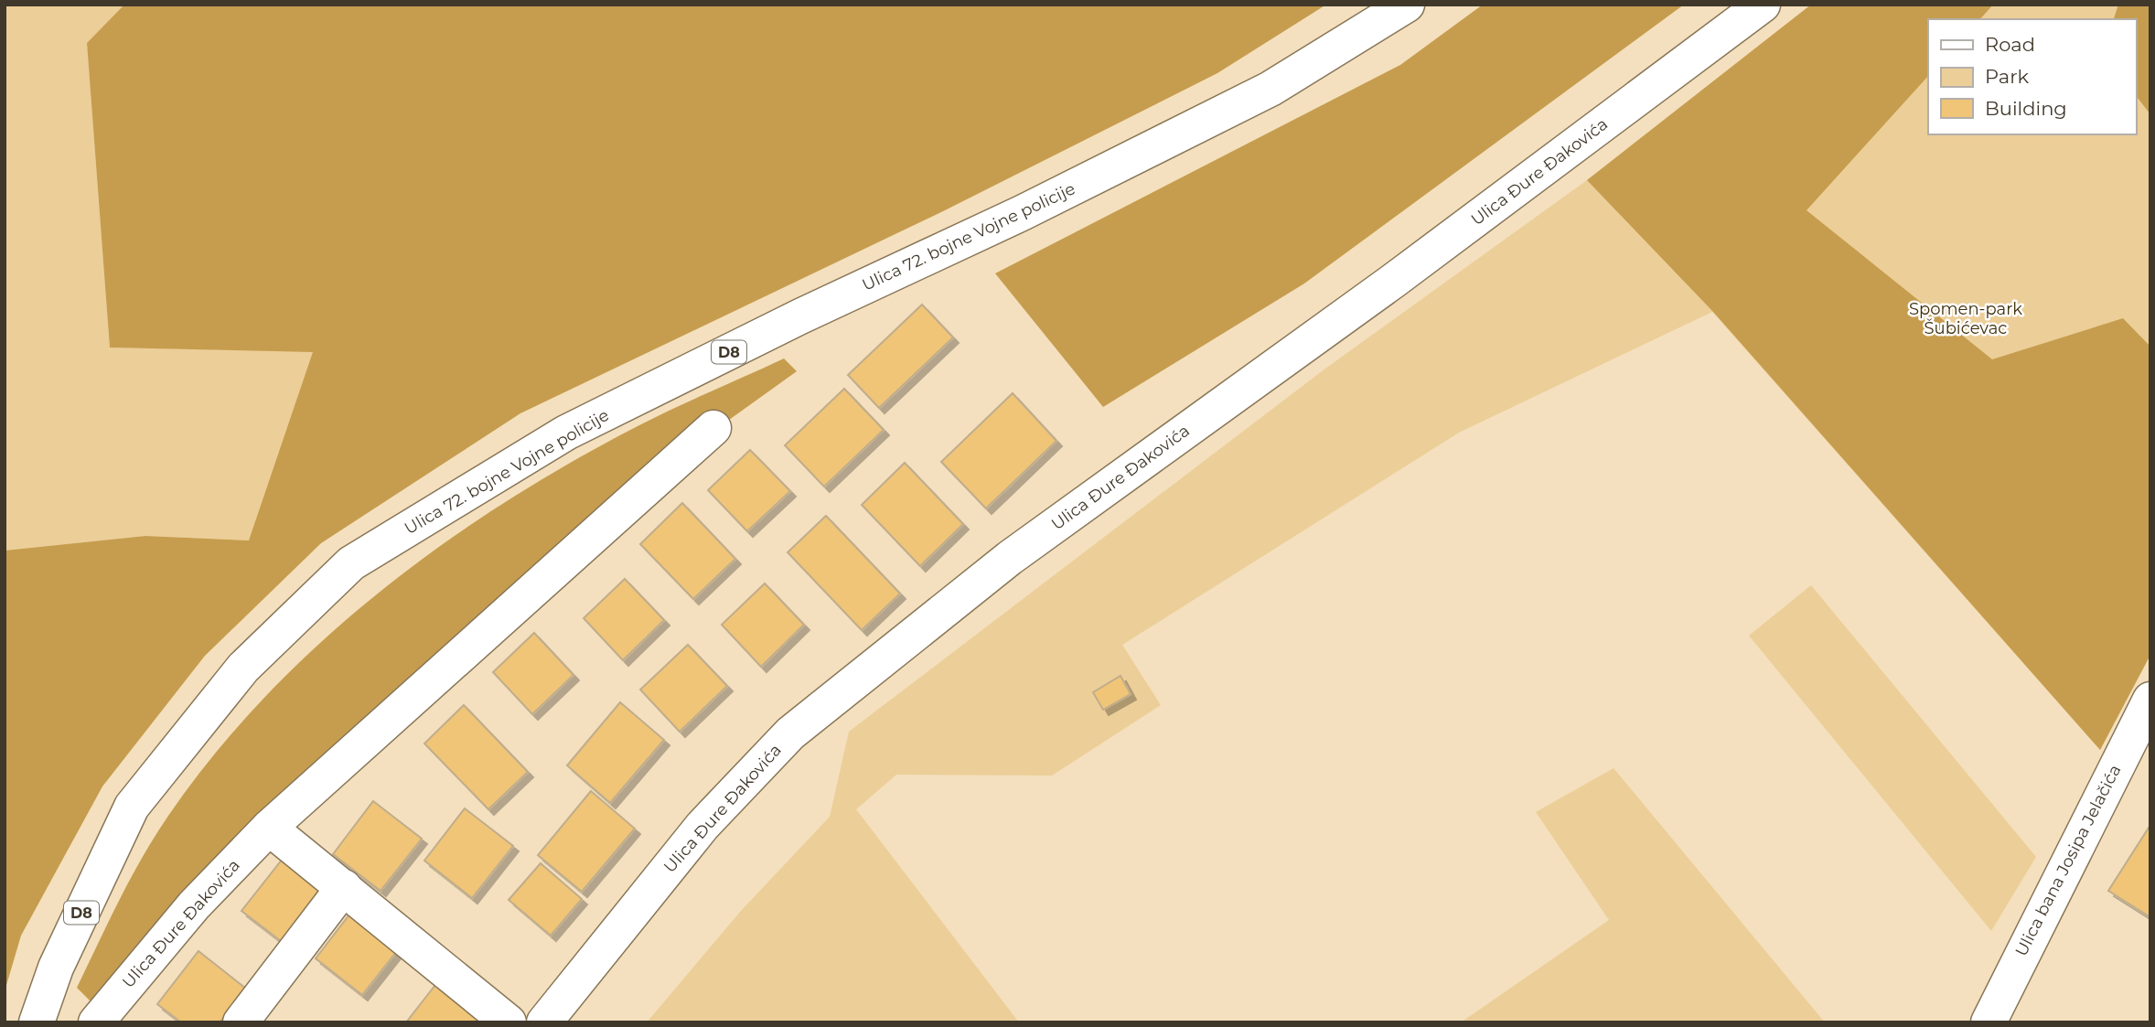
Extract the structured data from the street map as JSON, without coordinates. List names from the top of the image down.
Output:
{
  "streets": {
    "street": [
      "Ulica Đure Đakovića",
      "Ulica 72. bojne Vojne policije",
      "D8",
      "Ulica bana Josipa Jelačića"
    ]
  },
  "parks": ["Spomen-park Šubićevac"],
  "legend": ["Road", "Park", "Building"]
}
